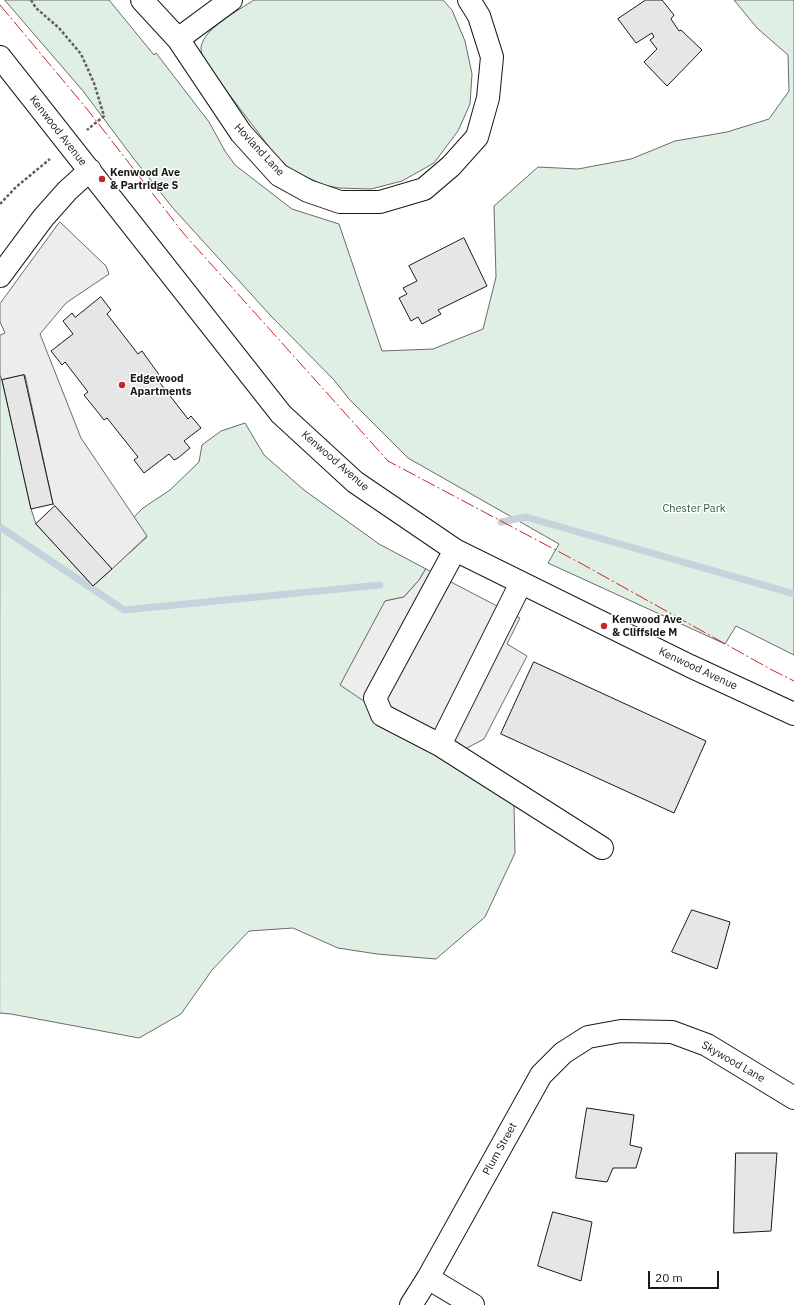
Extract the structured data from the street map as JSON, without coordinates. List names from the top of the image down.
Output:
{
  "streets": {
    "street": [
      "Kenwood Avenue",
      "Hovland Lane",
      "Skywood Lane",
      "Plum Street"
    ]
  },
  "crossings": [
    ["Skywood Lane", "Plum Street"]
  ],
  "parks": ["Chester Park"],
  "places": ["Kenwood Ave & Partridge S", "Edgewood Apartments", "Kenwood Ave & Cliffside M"],
  "scale_bar": "20 m"
}
